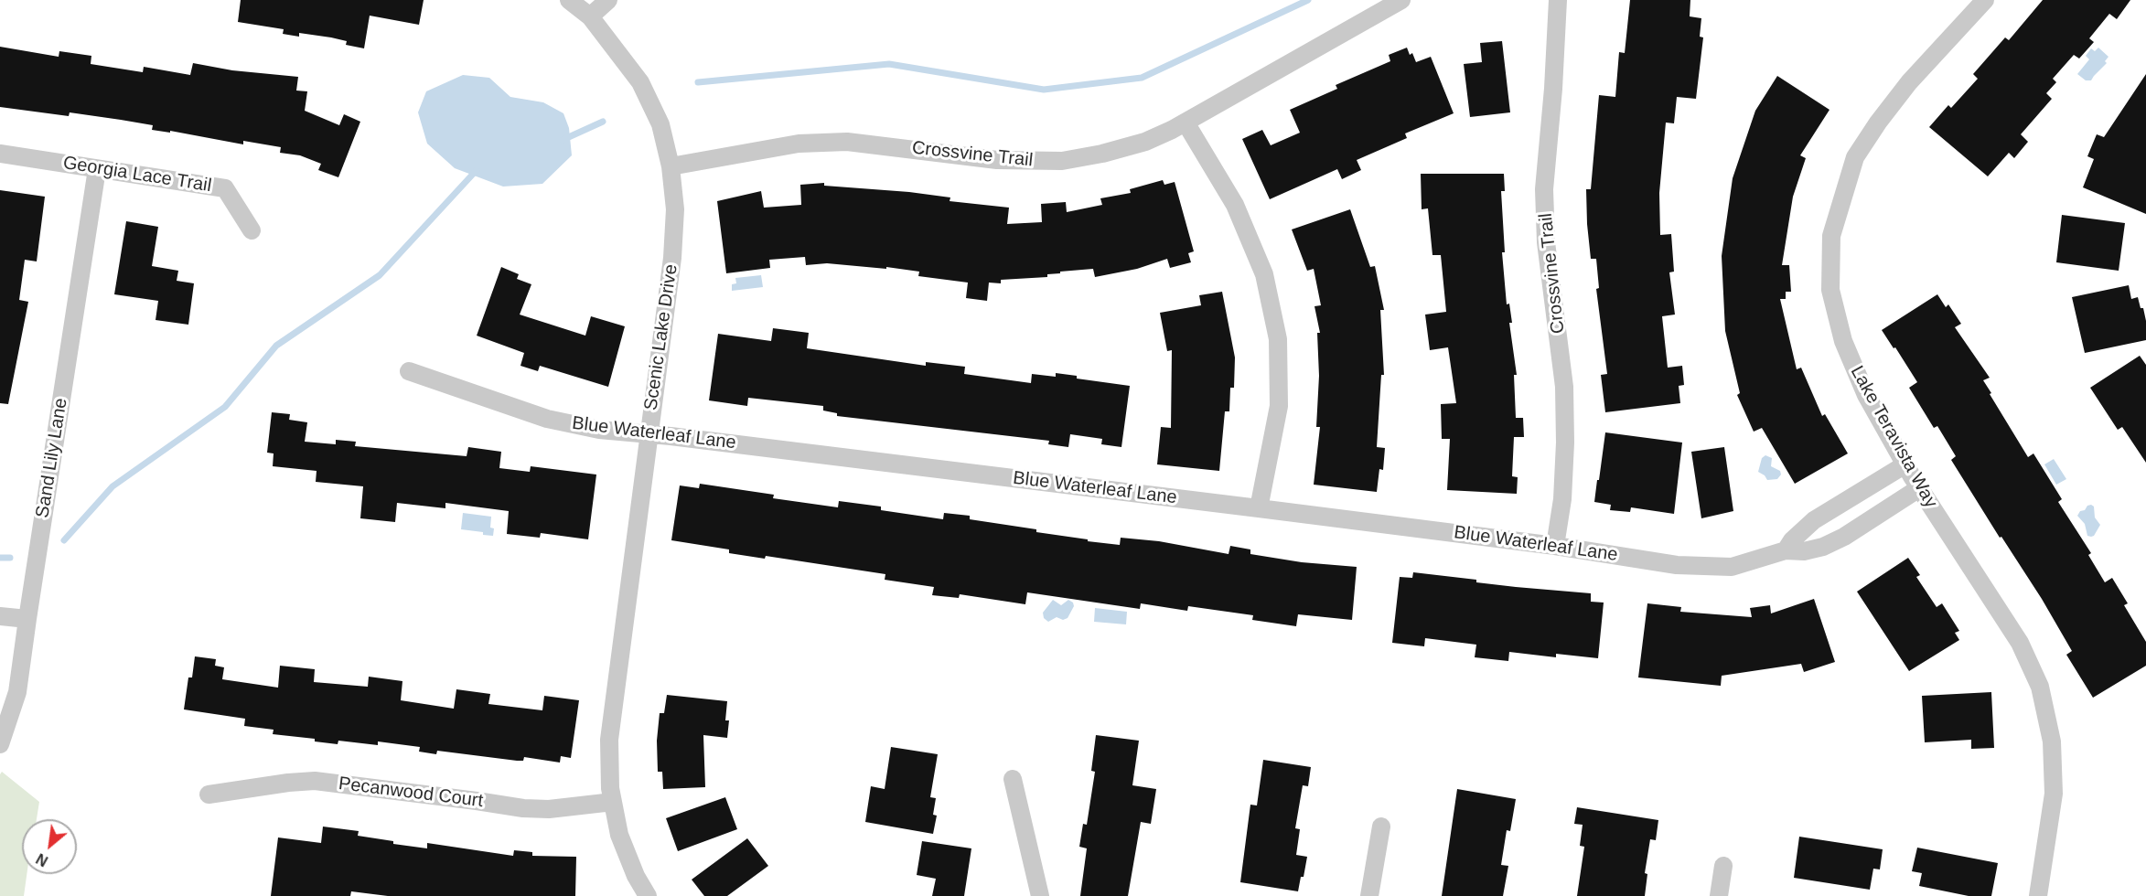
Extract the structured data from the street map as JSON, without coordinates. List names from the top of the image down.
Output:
{
  "streets": {
    "street": [
      "Crossvine Trail",
      "Georgia Lace Trail",
      "Scenic Lake Drive",
      "Blue Waterleaf Lane",
      "Lake Teravista Way",
      "Sand Lily Lane",
      "Pecanwood Court"
    ]
  },
  "crossings": [
    ["Crossvine Trail", "Scenic Lake Drive"],
    ["Crossvine Trail", "Blue Waterleaf Lane"],
    ["Georgia Lace Trail", "Sand Lily Lane"],
    ["Scenic Lake Drive", "Blue Waterleaf Lane"],
    ["Scenic Lake Drive", "Pecanwood Court"],
    ["Blue Waterleaf Lane", "Lake Teravista Way"]
  ],
  "north": "bottom left"
}
